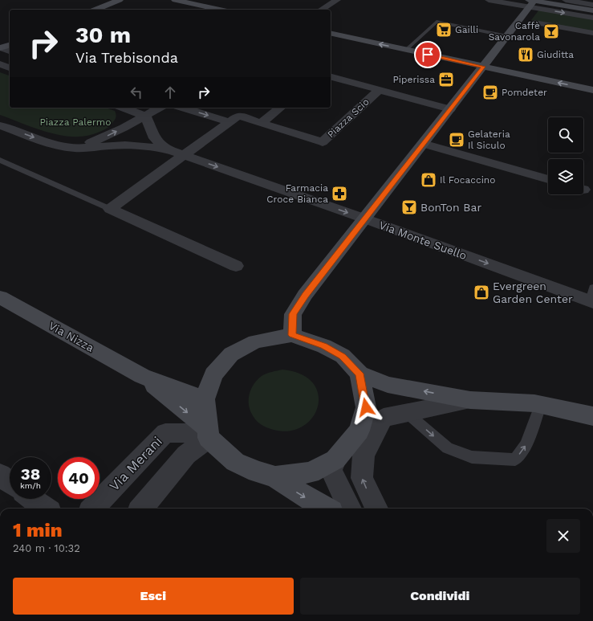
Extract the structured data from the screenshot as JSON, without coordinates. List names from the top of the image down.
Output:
{
  "streets": {
    "street": [
      "Piazza Scio",
      "Via Monte Suello",
      "Via Nizza",
      "Via Merani"
    ]
  },
  "crossings": [
    ["Via Nizza", "Via Merani"]
  ],
  "parks": ["Piazza Palermo"],
  "places": {
    "supermarket": ["Gailli"],
    "bar": ["Caffè Savonarola", "BonTon Bar"],
    "restaurant": ["Giuditta"],
    "office": ["Piperissa"],
    "cafe": ["Pomdeter", "Gelateria Il Siculo"],
    "shop": ["Il Focaccino", "Evergreen Garden Center"],
    "pharmacy": ["Farmacia Croce Bianca"]
  },
  "page": {
    "turn": ["30 m", "Via Trebisonda"],
    "speed": "38 km/h",
    "limit": "40",
    "heading": ["1 min", "240 m · 10:32"],
    "buttons": ["Esci", "Condividi"]
  }
}
